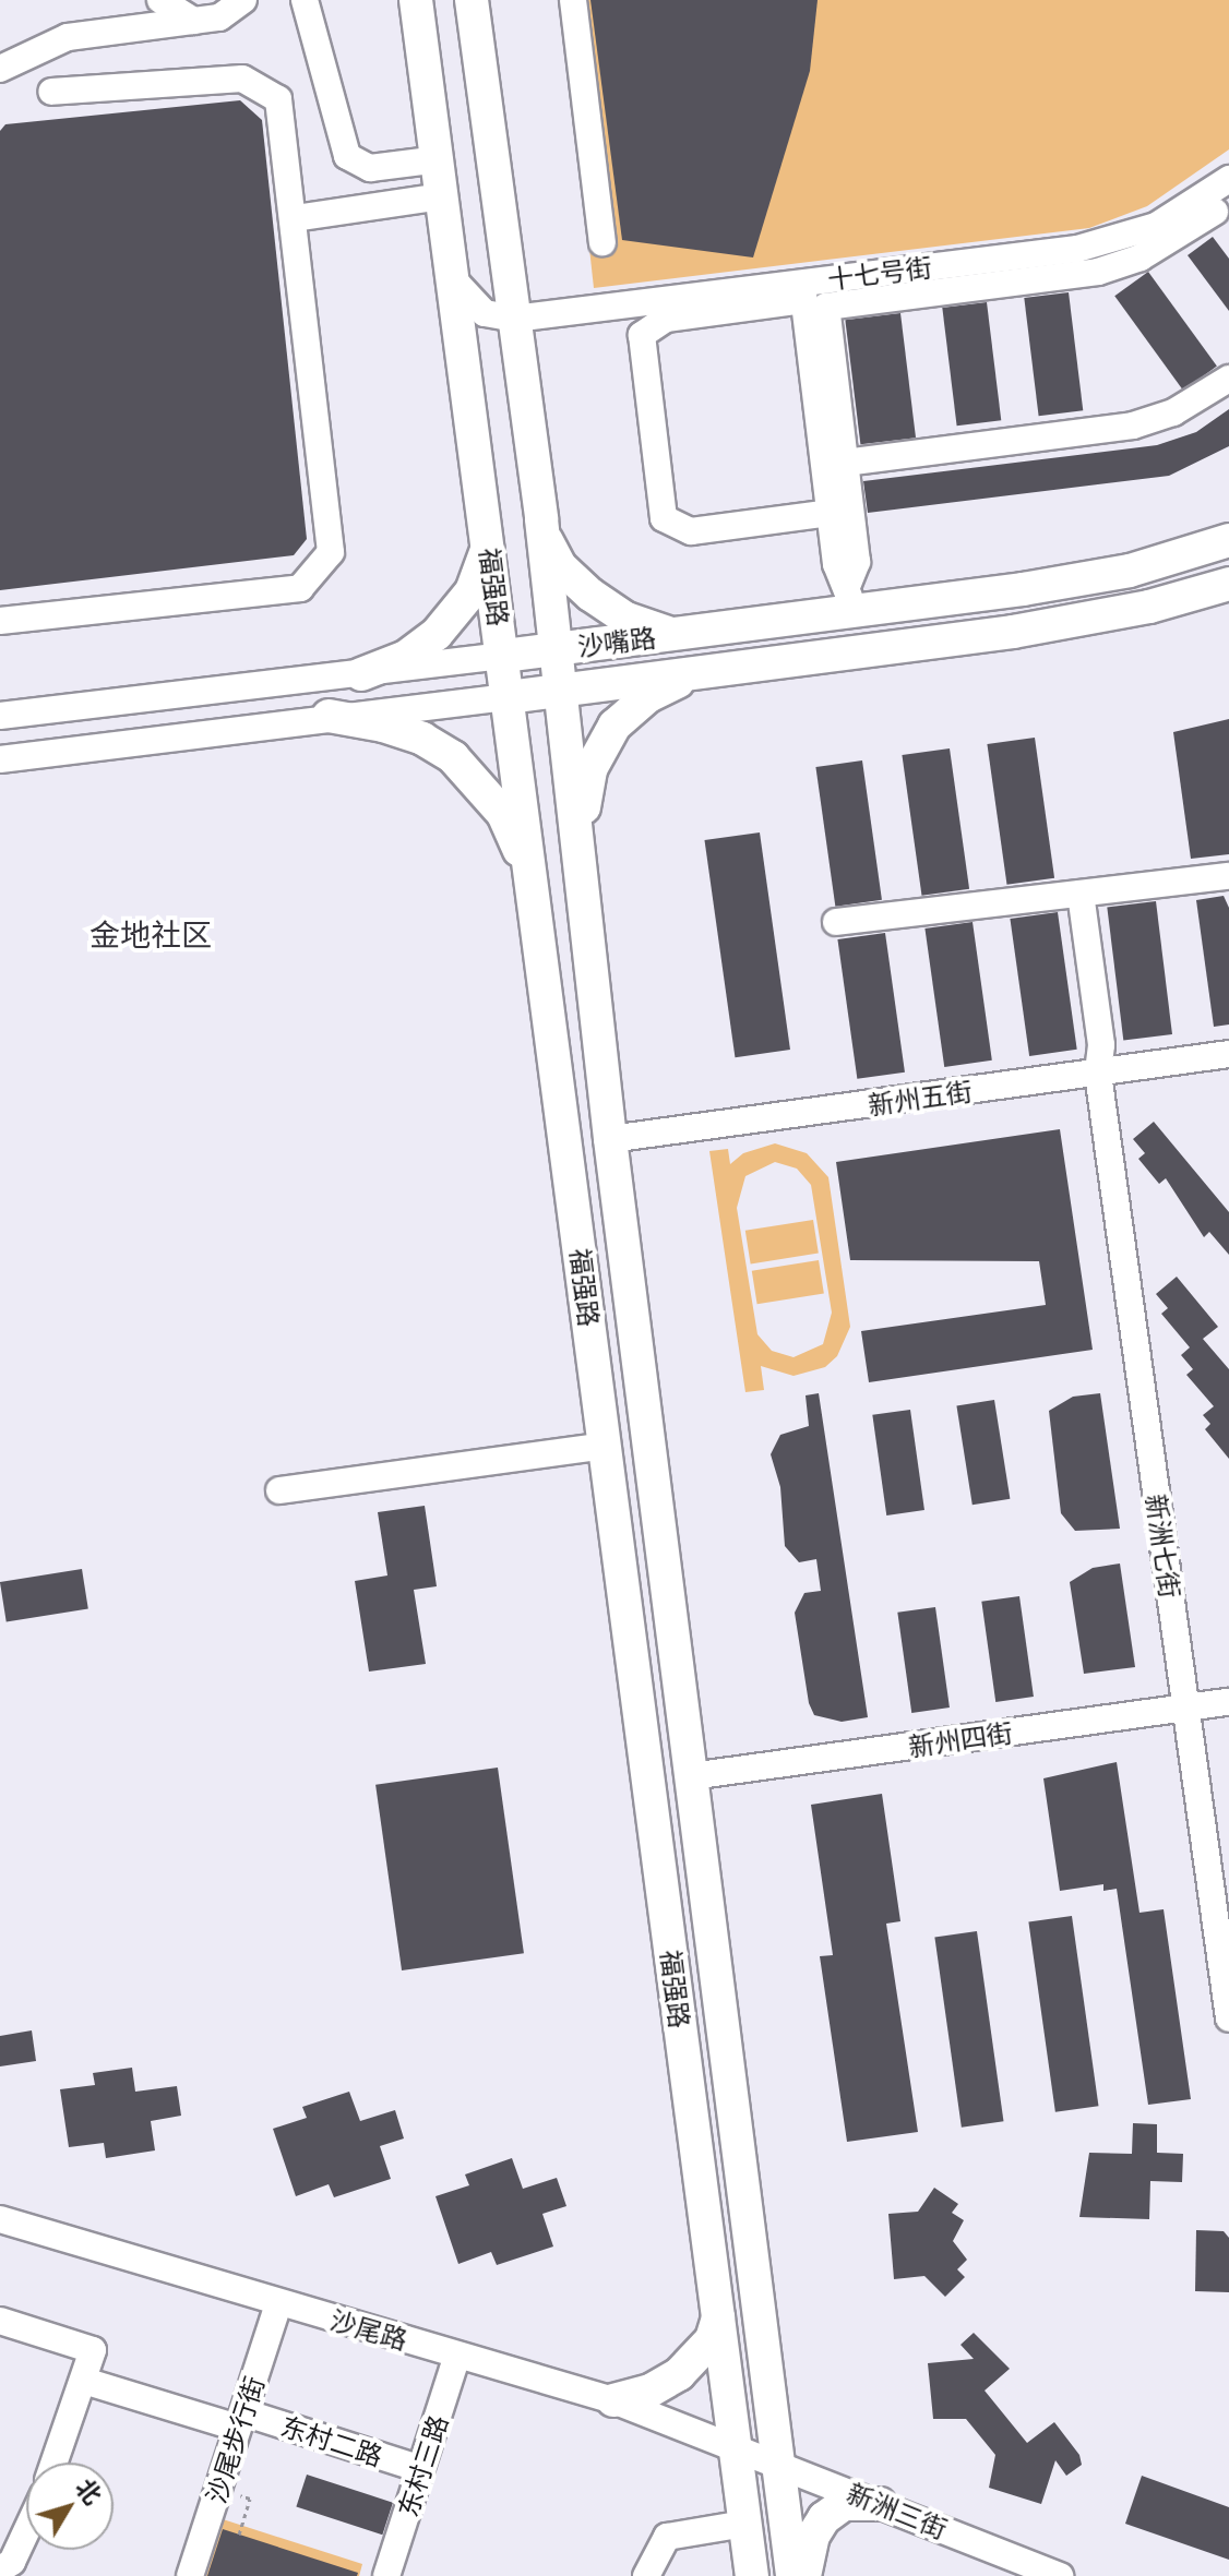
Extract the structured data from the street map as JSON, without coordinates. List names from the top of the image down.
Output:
{
  "streets": {
    "main road": ["福强路", "沙嘴路"],
    "street": [
      "十七号街",
      "新州五街",
      "新洲七街",
      "新州四街",
      "沙尾路",
      "沙尾步行街",
      "东村二路",
      "东村三路",
      "新洲三街"
    ]
  },
  "crossings": [
    ["十七号街", "福强路"],
    ["福强路", "沙嘴路"],
    ["福强路", "新州五街"],
    ["福强路", "新州四街"],
    ["福强路", "沙尾路"],
    ["福强路", "新洲三街"],
    ["新州五街", "新洲七街"],
    ["新洲七街", "新州四街"],
    ["沙尾路", "沙尾步行街"],
    ["沙尾路", "东村三路"],
    ["沙尾路", "新洲三街"],
    ["沙尾步行街", "东村二路"],
    ["东村二路", "东村三路"]
  ],
  "districts": ["金地社区"],
  "north": "top right"
}
